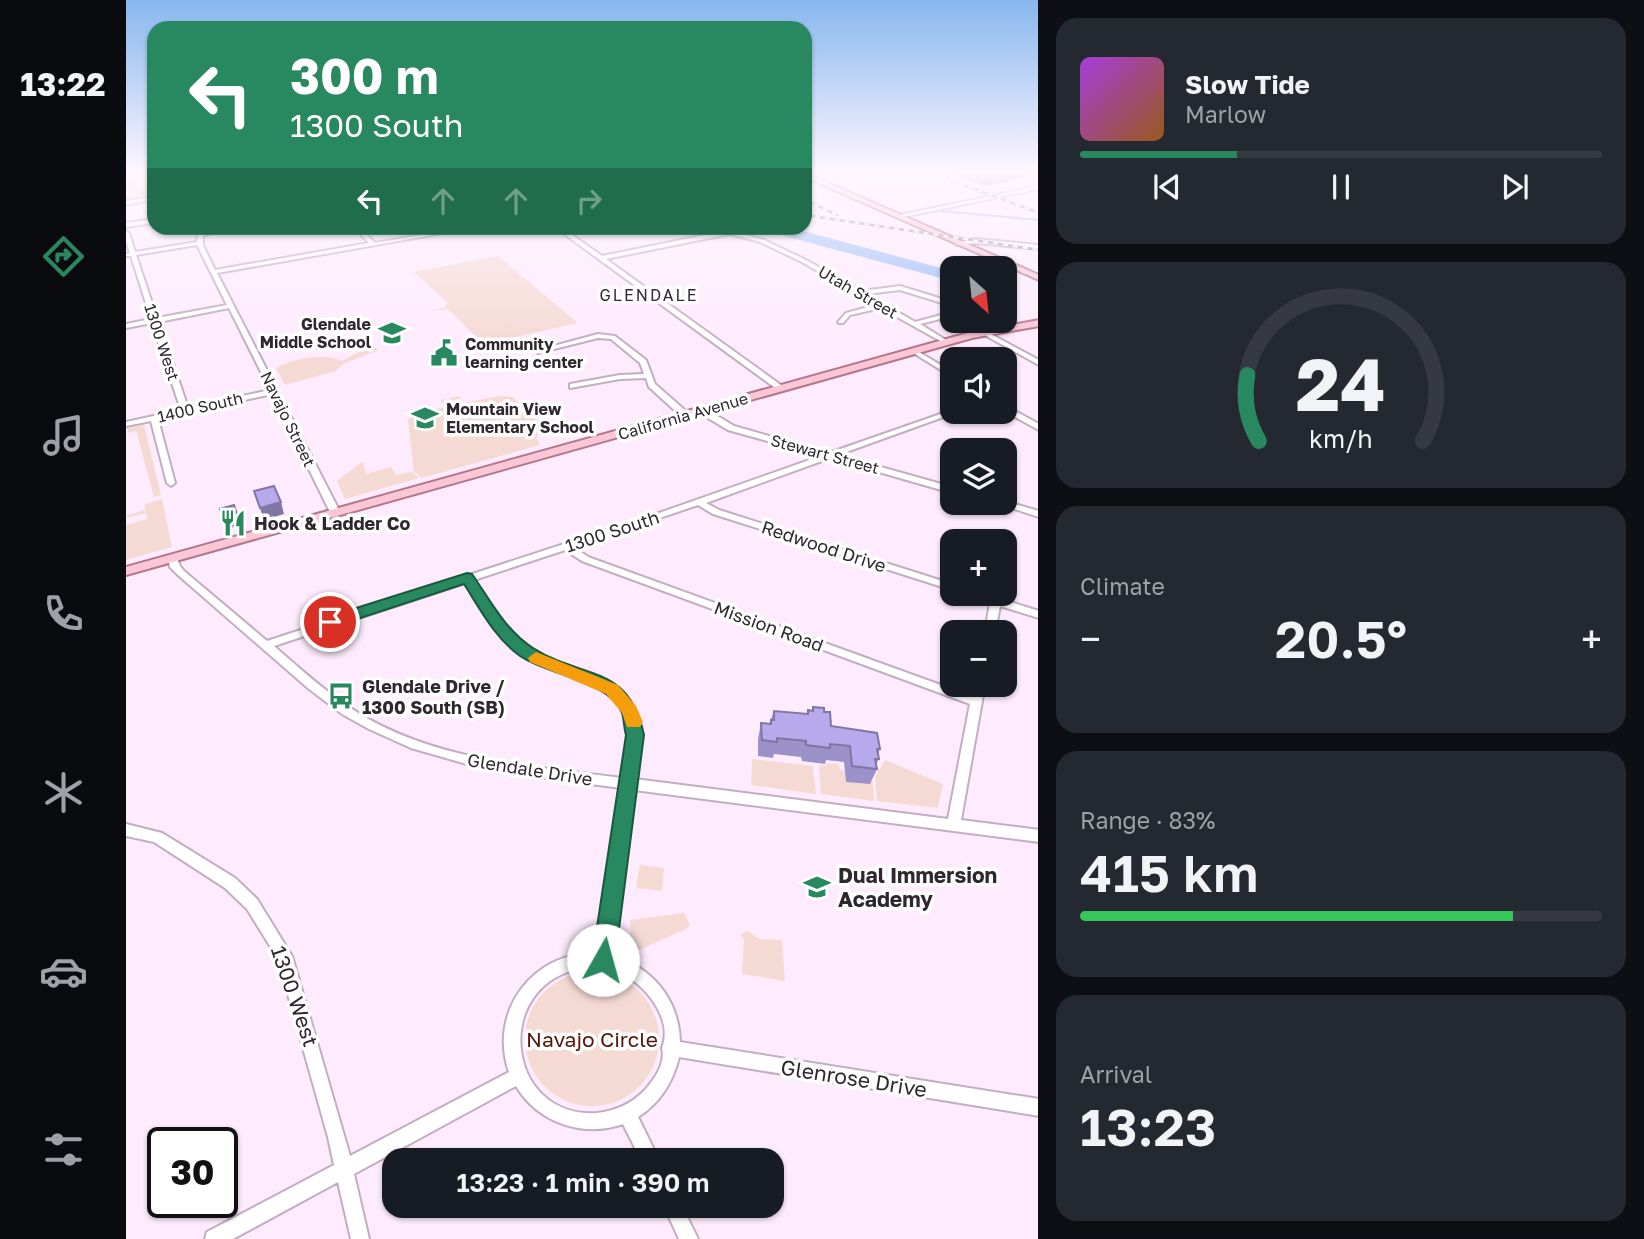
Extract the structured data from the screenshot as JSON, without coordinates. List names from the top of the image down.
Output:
{
  "streets": {
    "main road": ["California Avenue"],
    "street": [
      "Utah Street",
      "1300 West",
      "1400 South",
      "Navajo Street",
      "Stewart Street",
      "1300 South",
      "Redwood Drive",
      "Mission Road",
      "Glendale Drive",
      "Glenrose Drive"
    ]
  },
  "crossings": [
    ["Utah Street", "California Avenue"],
    ["1300 West", "1400 South"],
    ["1400 South", "Navajo Street"],
    ["California Avenue", "Navajo Street"],
    ["California Avenue", "Stewart Street"],
    ["California Avenue", "Glendale Drive"],
    ["Stewart Street", "1300 South"],
    ["1300 South", "Redwood Drive"],
    ["1300 South", "Mission Road"],
    ["1300 South", "Glendale Drive"]
  ],
  "districts": ["GLENDALE"],
  "parks": ["Navajo Circle"],
  "places": {
    "school or university": ["Glendale Middle School", "Mountain View Elementary School", "Dual Immersion Academy"],
    "public building": ["Community learning center"],
    "restaurant": ["Hook & Ladder Co"],
    "bus stop": ["Glendale Drive / 1300 South (SB)"]
  },
  "north": "bottom right",
  "page": {
    "tabs": "13:22",
    "turn": ["300 m", "1300 South"],
    "song": ["Slow Tide", "Marlow"],
    "map_buttons": ["+", "−"],
    "tile": [
      "Climate",
      ["Range · 83%", "415 km"],
      ["Arrival", "13:23"]
    ],
    "heat": ["−", "20.5°", "+"],
    "limit": "30",
    "trip": "13:23 · 1 min · 390 m",
    "gauge": ["24", "km/h"]
  }
}
